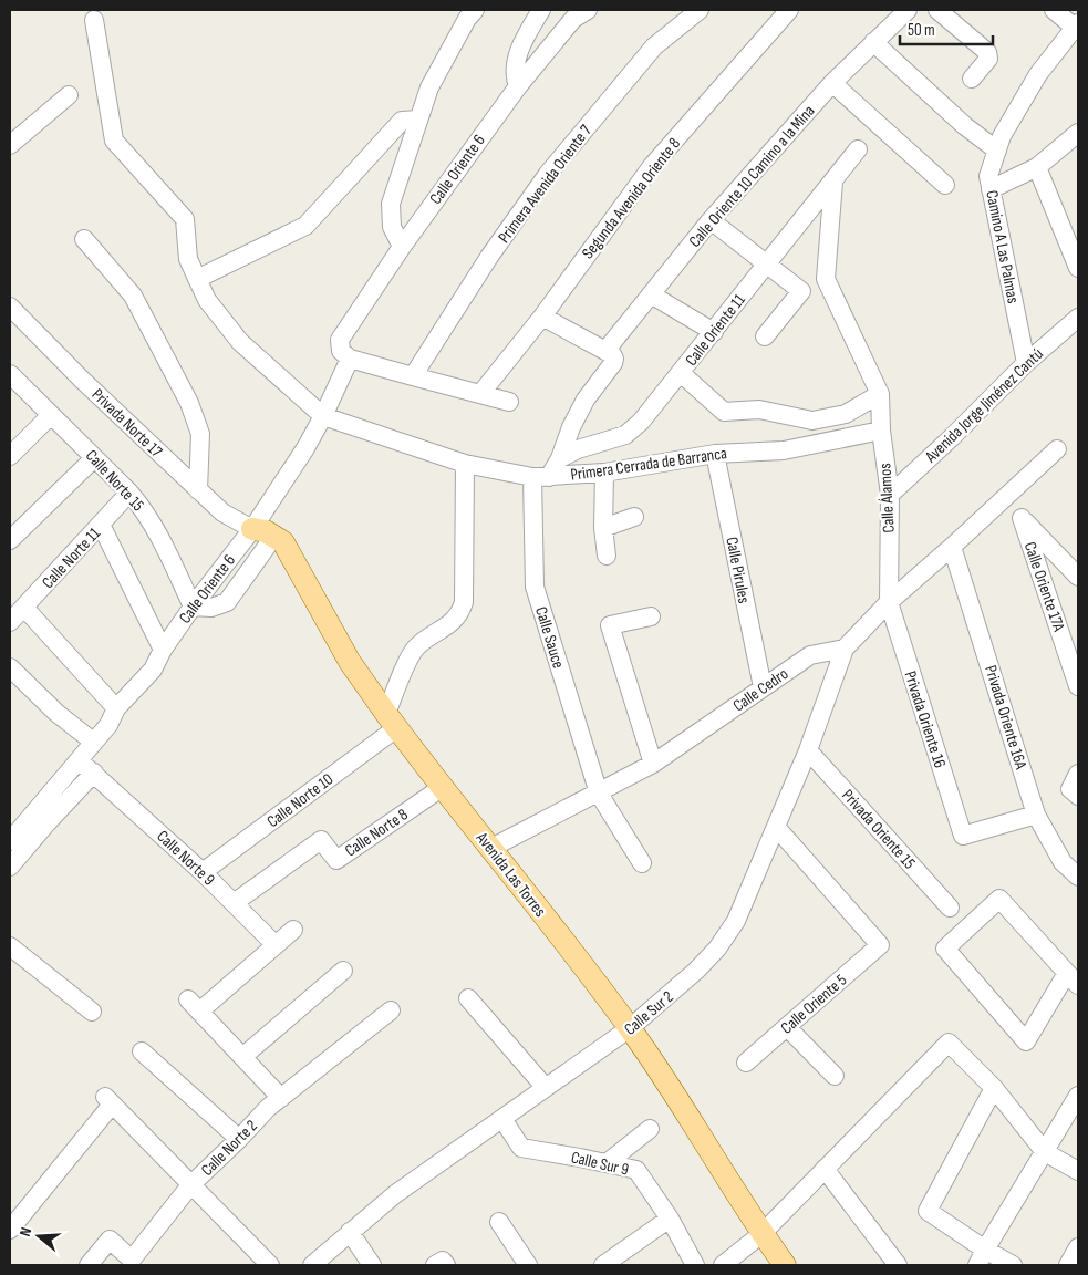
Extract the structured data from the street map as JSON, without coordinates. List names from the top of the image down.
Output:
{
  "streets": {
    "main road": ["Avenida Las Torres"],
    "street": [
      "Calle Oriente 6",
      "Calle Oriente 10 Camino a la Mina",
      "Primera Avenida Oriente 7",
      "Segunda Avenida Oriente 8",
      "Camino A Las Palmas",
      "Calle Oriente 11",
      "Avenida Jorge Jiménez Cantú",
      "Privada Norte 17",
      "Primera Cerrada de Barranca",
      "Calle Norte 15",
      "Calle Álamos",
      "Calle Norte 11",
      "Calle Pirules",
      "Calle Oriente 17A",
      "Calle Sauce",
      "Calle Cedro",
      "Privada Oriente 16A",
      "Privada Oriente 16",
      "Calle Norte 10",
      "Privada Oriente 15",
      "Calle Norte 8",
      "Calle Norte 9",
      "Calle Oriente 5",
      "Calle Sur 2",
      "Calle Norte 2",
      "Calle Sur 9"
    ]
  },
  "crossings": [
    ["Calle Oriente 6", "Privada Norte 17"],
    ["Calle Oriente 6", "Primera Cerrada de Barranca"],
    ["Calle Oriente 6", "Calle Norte 15"],
    ["Calle Oriente 6", "Calle Norte 9"],
    ["Calle Oriente 10 Camino a la Mina", "Calle Oriente 11"],
    ["Camino A Las Palmas", "Avenida Jorge Jiménez Cantú"],
    ["Avenida Jorge Jiménez Cantú", "Calle Álamos"],
    ["Primera Cerrada de Barranca", "Calle Álamos"],
    ["Primera Cerrada de Barranca", "Calle Pirules"],
    ["Primera Cerrada de Barranca", "Calle Sauce"],
    ["Calle Norte 15", "Calle Norte 11"],
    ["Calle Álamos", "Privada Oriente 16"],
    ["Calle Pirules", "Calle Cedro"],
    ["Calle Sauce", "Calle Cedro"],
    ["Calle Cedro", "Avenida Las Torres"],
    ["Calle Cedro", "Calle Sur 2"],
    ["Privada Oriente 16A", "Privada Oriente 16"],
    ["Calle Norte 10", "Calle Norte 9"],
    ["Calle Norte 10", "Avenida Las Torres"],
    ["Privada Oriente 15", "Calle Sur 2"],
    ["Calle Norte 8", "Calle Norte 9"],
    ["Calle Norte 8", "Avenida Las Torres"],
    ["Avenida Las Torres", "Calle Sur 2"],
    ["Calle Oriente 5", "Calle Sur 2"],
    ["Calle Sur 2", "Calle Sur 9"]
  ],
  "scale_bar": "50 m",
  "north": "left"
}
